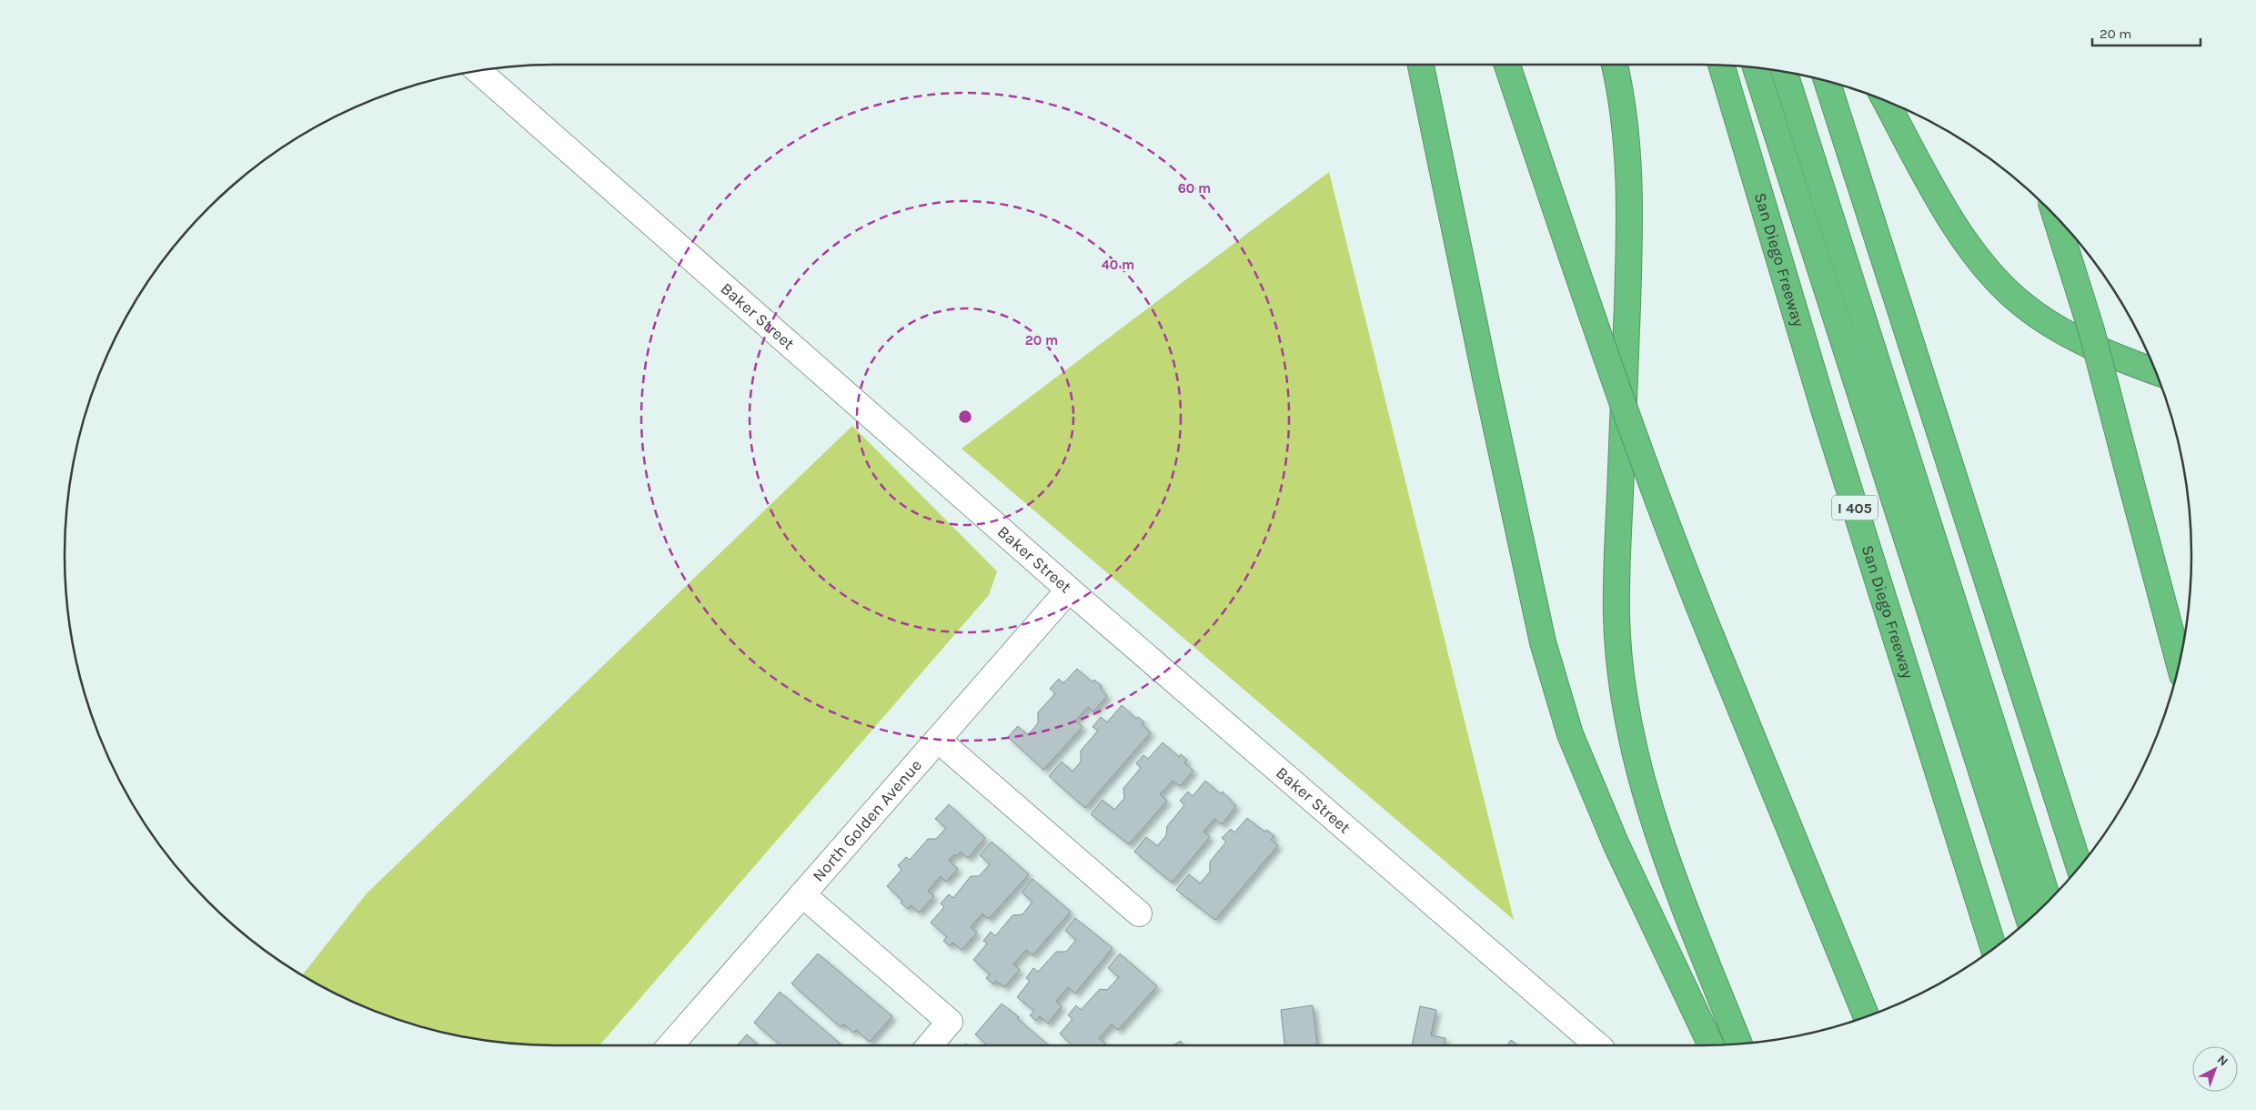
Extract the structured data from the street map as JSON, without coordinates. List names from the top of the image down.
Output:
{
  "streets": {
    "highway": ["San Diego Freeway", "I 405"],
    "street": ["Baker Street", "North Golden Avenue"]
  },
  "crossings": [
    ["Baker Street", "North Golden Avenue"]
  ],
  "scale_bar": "20 m",
  "north": "top right",
  "rings": ["60 m", "40 m", "20 m"]
}
